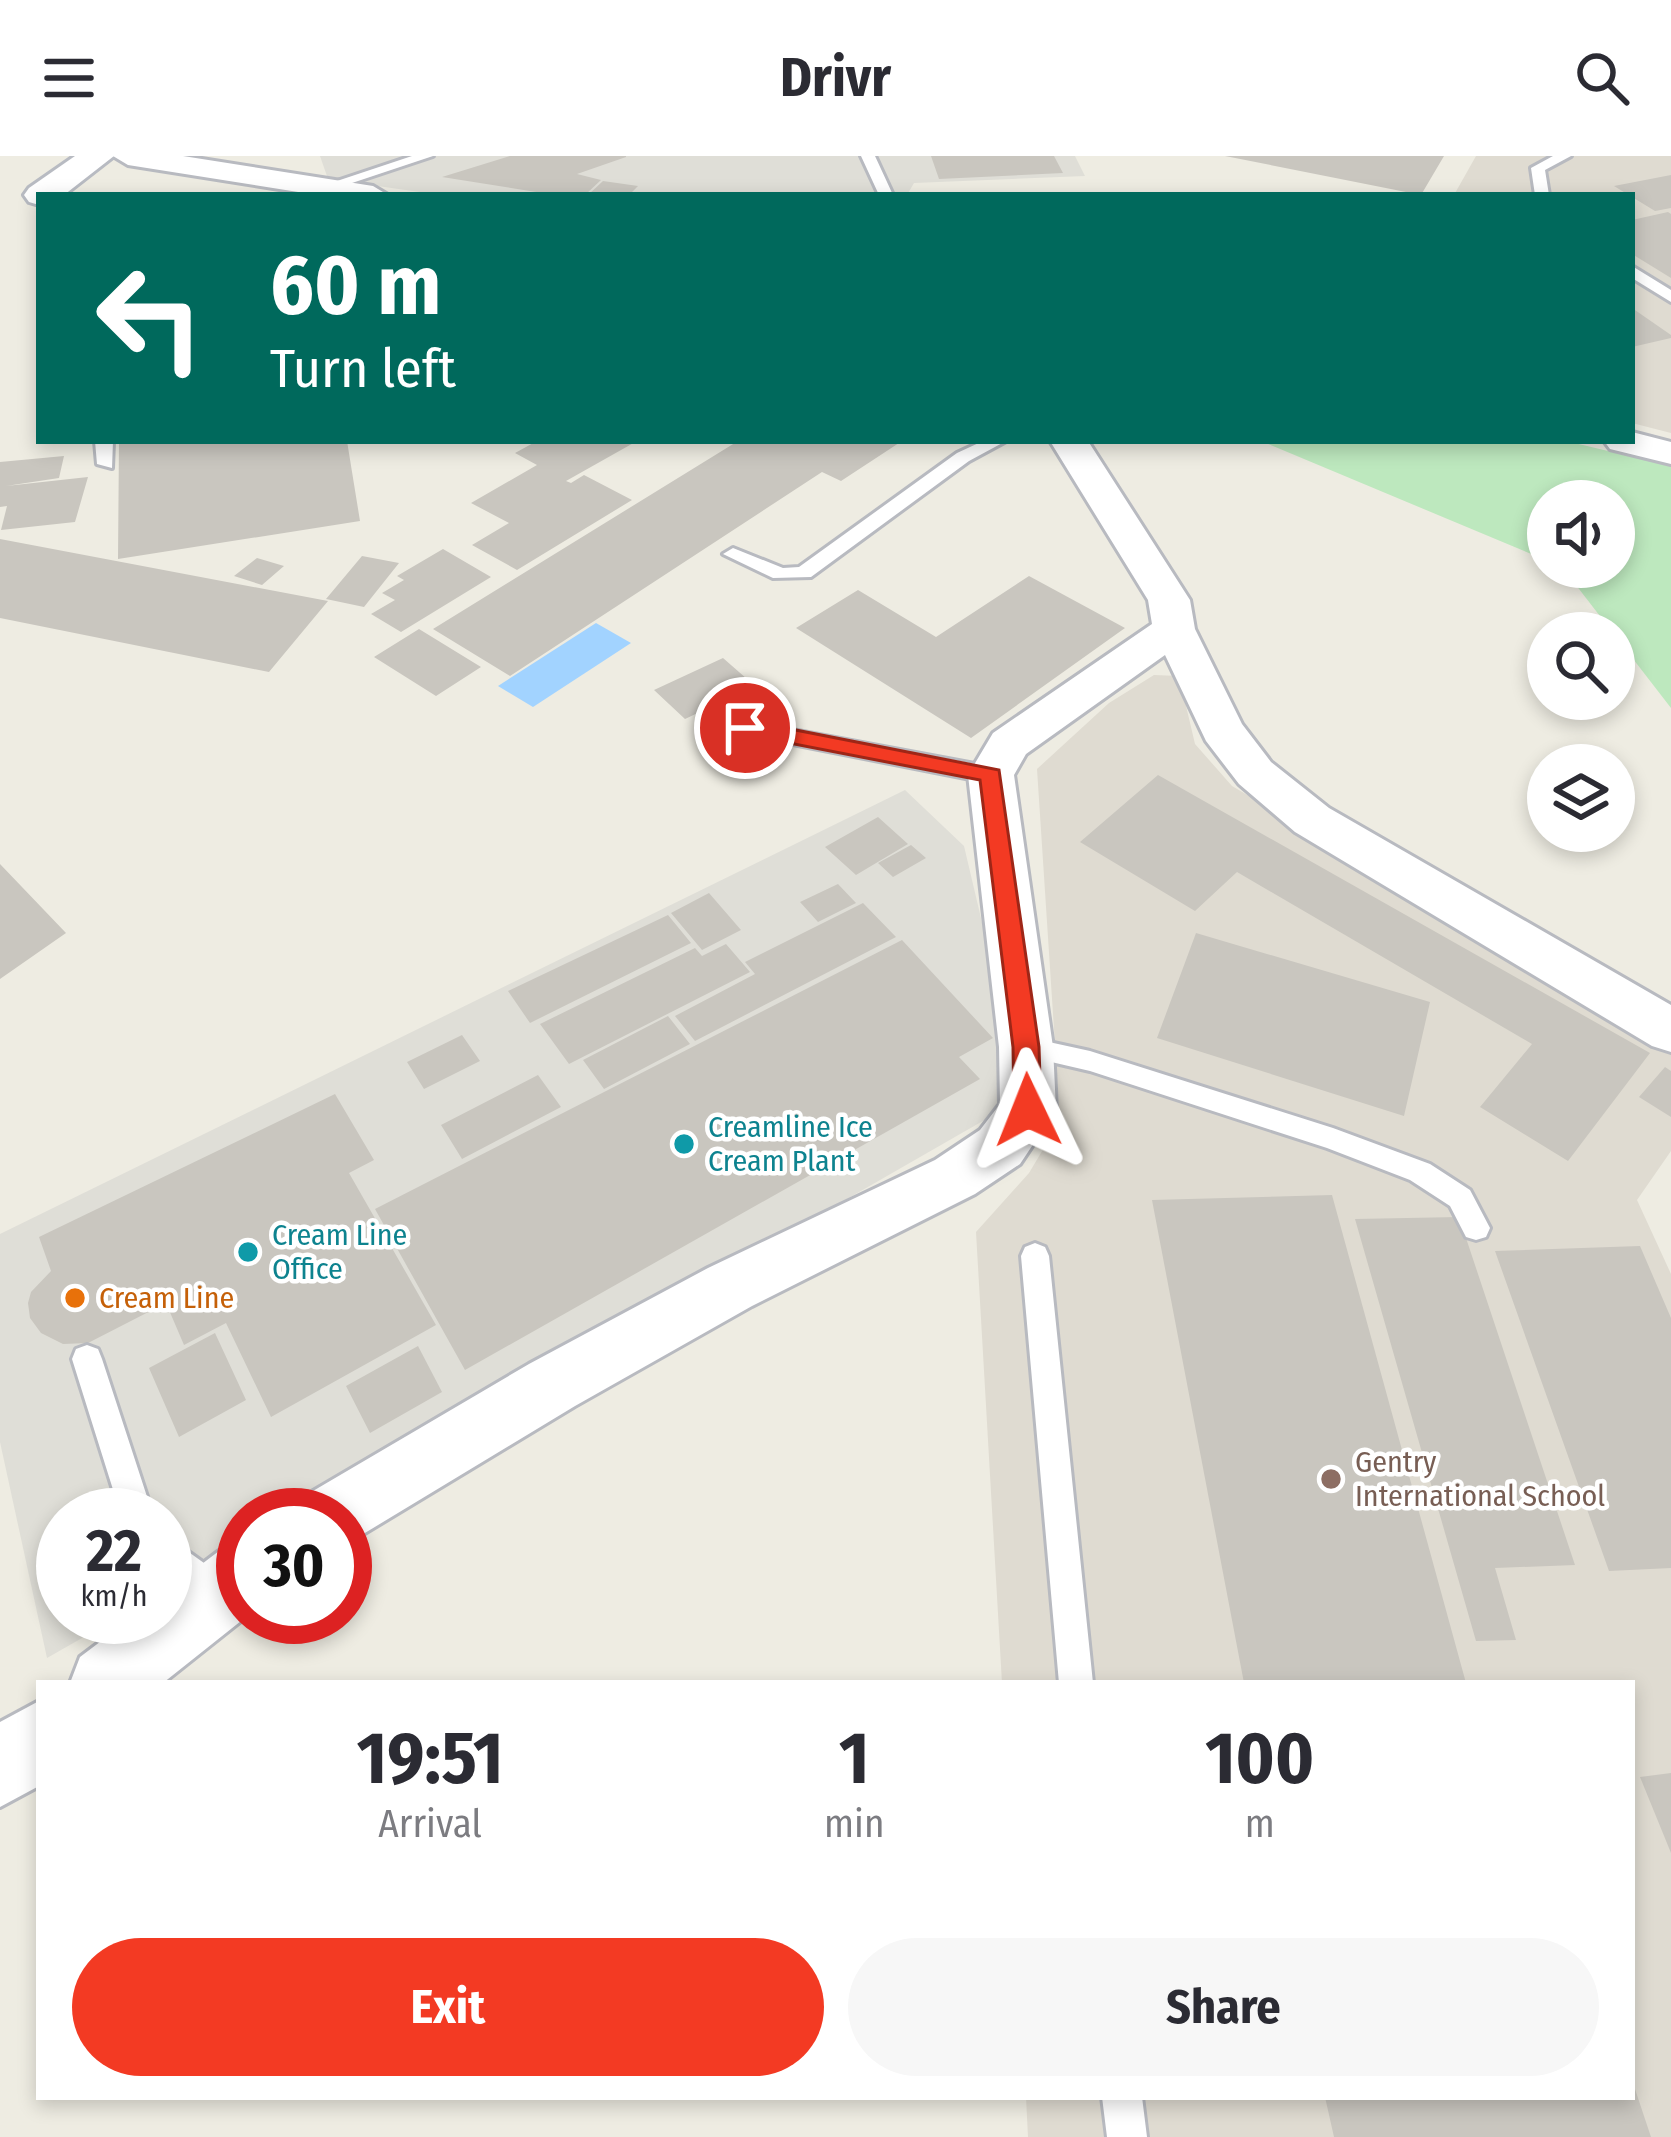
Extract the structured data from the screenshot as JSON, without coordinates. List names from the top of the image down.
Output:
{
  "places": [
    "Creamline Ice Cream Plant",
    "Cream Line Office",
    "Cream Line",
    "Gentry International School"
  ],
  "page": {
    "header": "Drivr",
    "turn": ["60 m", "Turn left"],
    "speed": "22 km/h",
    "limit": "30",
    "eta": [
      "19:51",
      "Arrival",
      "1",
      "min",
      "100",
      "m"
    ],
    "buttons": ["Exit", "Share"]
  }
}
